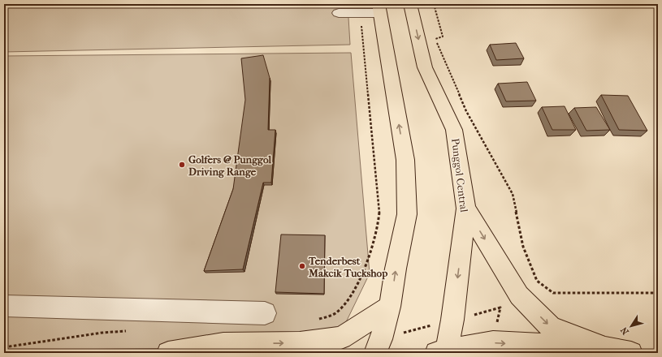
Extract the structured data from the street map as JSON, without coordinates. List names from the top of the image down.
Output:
{
  "streets": {
    "main road": ["Punggol Central"]
  },
  "places": ["Golfers @ Punggol Driving Range", "Tenderbest Makcik Tuckshop"],
  "north": "bottom left"
}
